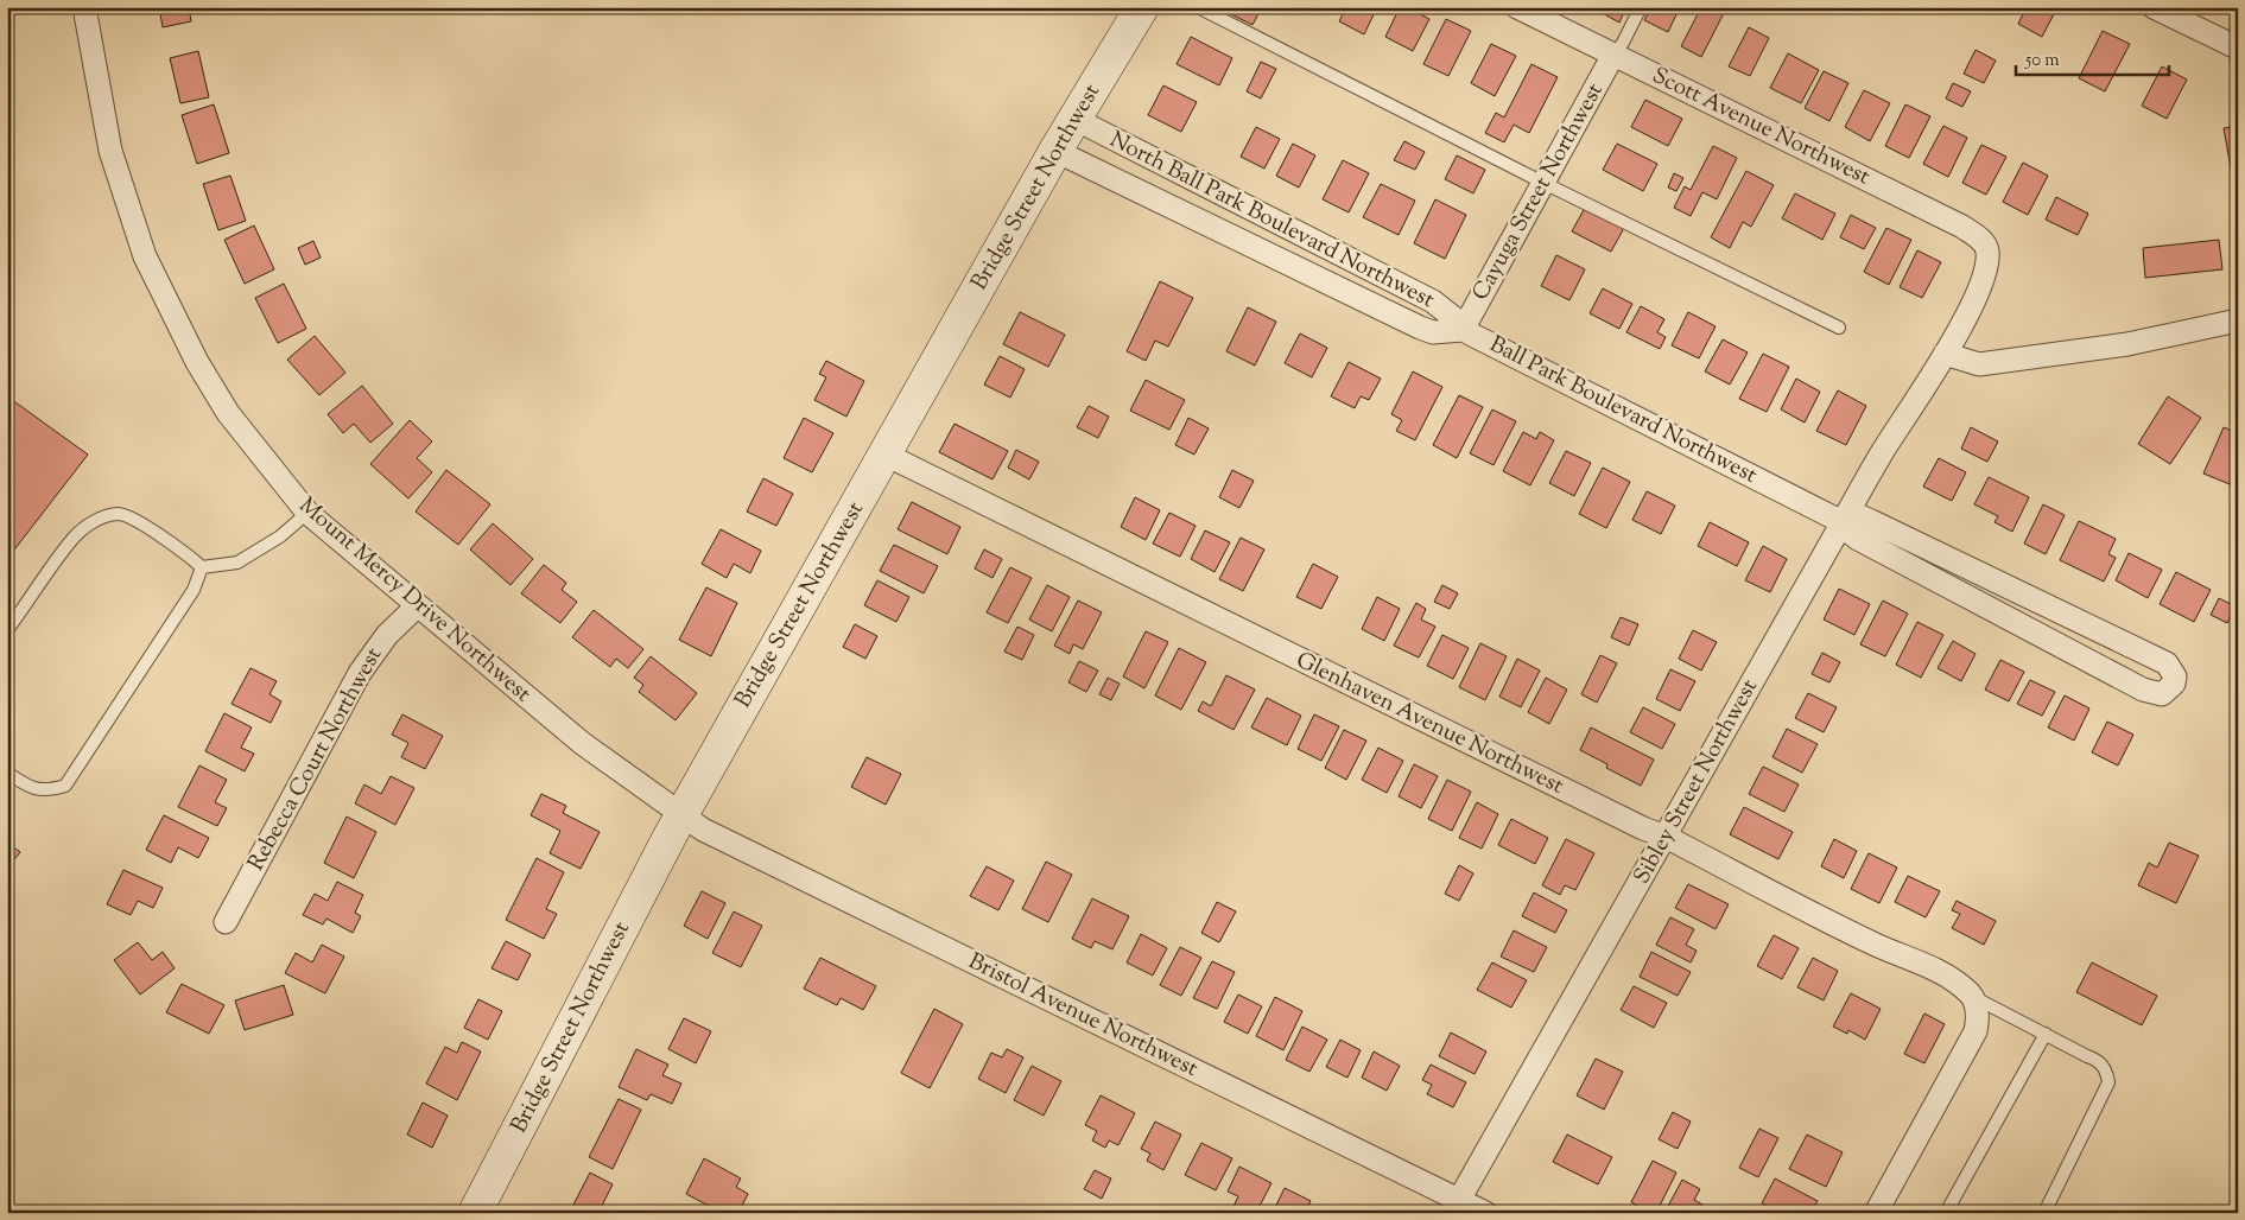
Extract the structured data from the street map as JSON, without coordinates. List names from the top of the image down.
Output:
{
  "streets": {
    "main road": ["Bridge Street Northwest"],
    "street": [
      "Scott Avenue Northwest",
      "Cayuga Street Northwest",
      "North Ball Park Boulevard Northwest",
      "Ball Park Boulevard Northwest",
      "Mount Mercy Drive Northwest",
      "Glenhaven Avenue Northwest",
      "Rebecca Court Northwest",
      "Sibley Street Northwest",
      "Bristol Avenue Northwest"
    ]
  },
  "crossings": [
    ["Scott Avenue Northwest", "Cayuga Street Northwest"],
    ["Scott Avenue Northwest", "Sibley Street Northwest"],
    ["Bridge Street Northwest", "North Ball Park Boulevard Northwest"],
    ["Bridge Street Northwest", "Ball Park Boulevard Northwest"],
    ["Bridge Street Northwest", "Mount Mercy Drive Northwest"],
    ["Bridge Street Northwest", "Glenhaven Avenue Northwest"],
    ["Bridge Street Northwest", "Bristol Avenue Northwest"],
    ["Cayuga Street Northwest", "North Ball Park Boulevard Northwest"],
    ["Cayuga Street Northwest", "Ball Park Boulevard Northwest"],
    ["North Ball Park Boulevard Northwest", "Ball Park Boulevard Northwest"],
    ["Ball Park Boulevard Northwest", "Sibley Street Northwest"],
    ["Mount Mercy Drive Northwest", "Rebecca Court Northwest"],
    ["Mount Mercy Drive Northwest", "Bristol Avenue Northwest"],
    ["Glenhaven Avenue Northwest", "Sibley Street Northwest"],
    ["Sibley Street Northwest", "Bristol Avenue Northwest"]
  ],
  "scale_bar": "50 m"
}
